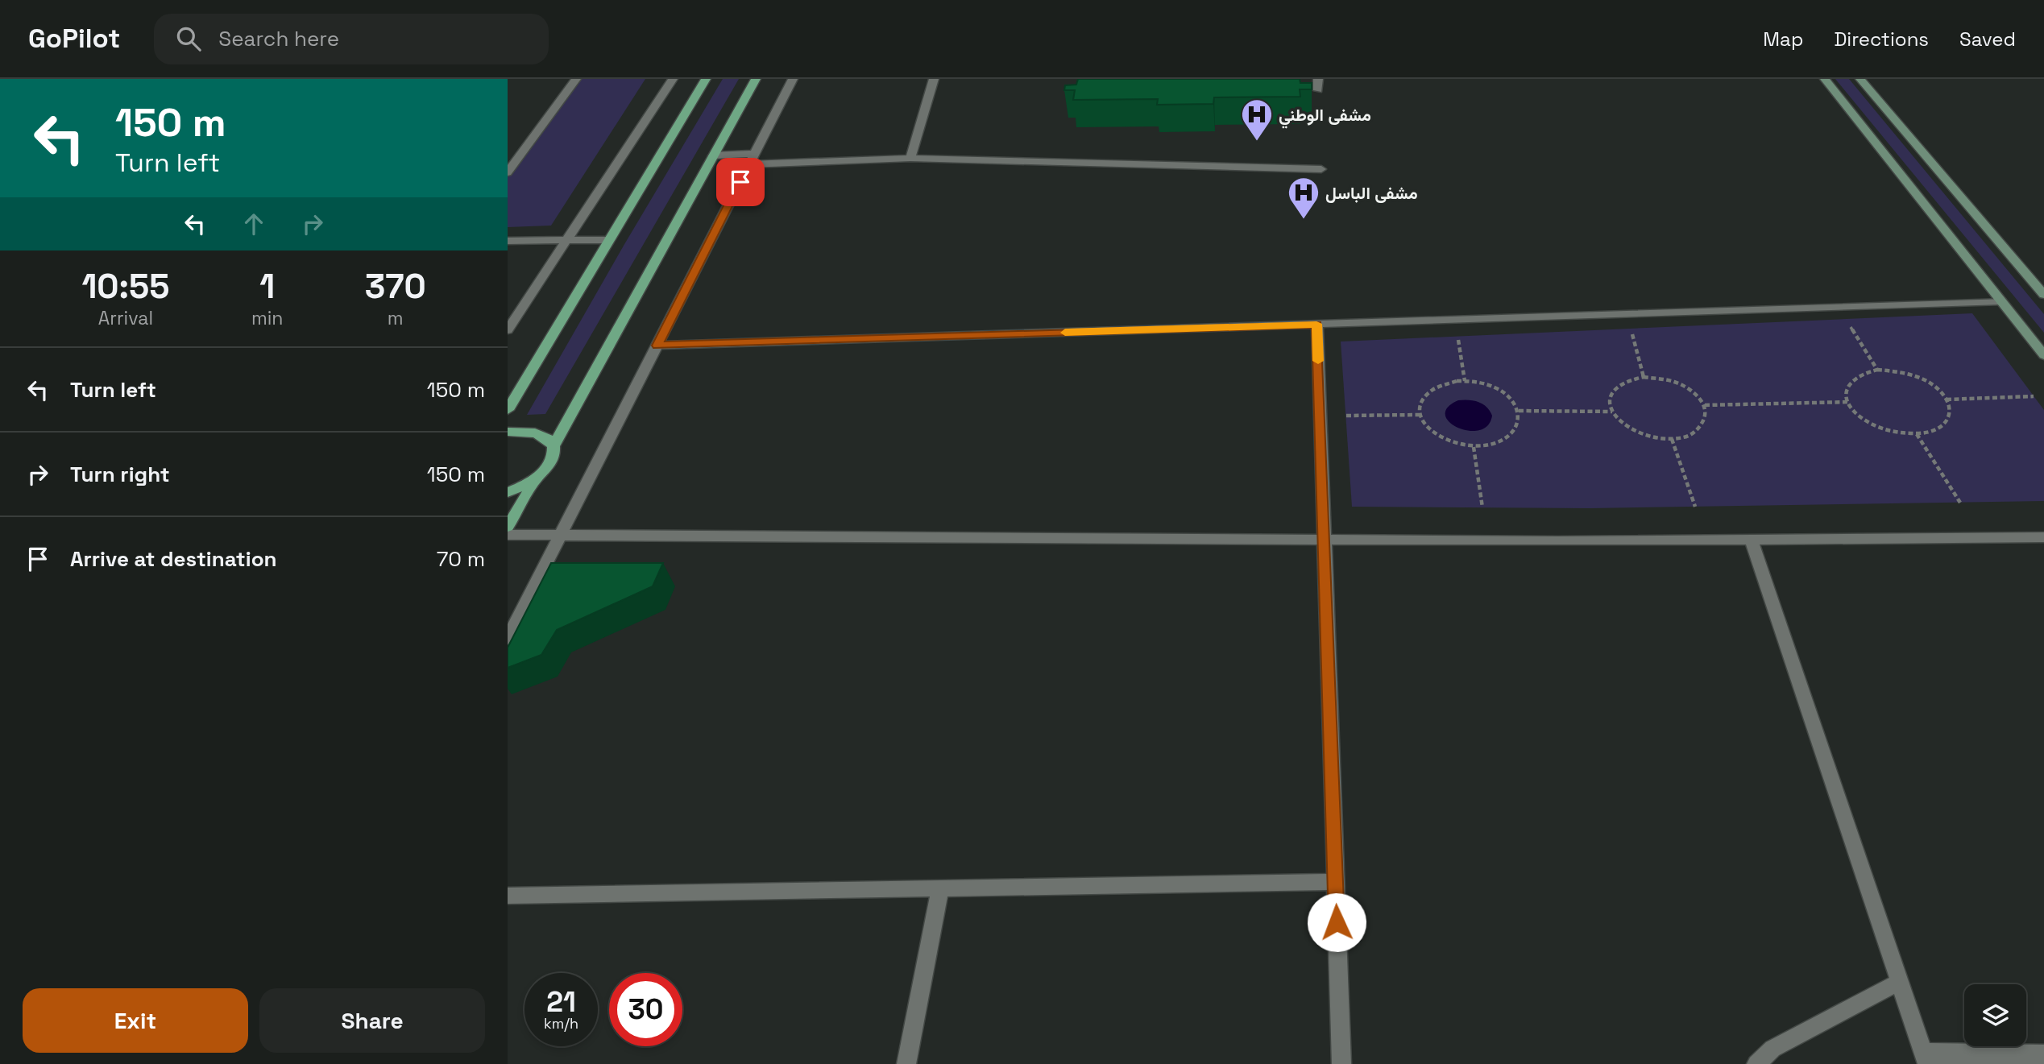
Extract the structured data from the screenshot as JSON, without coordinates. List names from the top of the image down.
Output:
{
  "places": {
    "hospital": ["مشفى الوطني", "مشفى الباسل"]
  },
  "page": {
    "header": "GoPilot",
    "search": "Search here",
    "nav": ["Map", "Directions", "Saved"],
    "turn": ["150 m", "Turn left"],
    "eta": [
      "10:55",
      "Arrival",
      "1",
      "min",
      "370",
      "m"
    ],
    "list": [
      {
        "name": "Turn left",
        "value": "150 m"
      },
      {
        "name": "Turn right",
        "value": "150 m"
      },
      {
        "name": "Arrive at destination",
        "value": "70 m"
      }
    ],
    "speed": "21 km/h",
    "limit": "30",
    "buttons": ["Exit", "Share"]
  }
}
